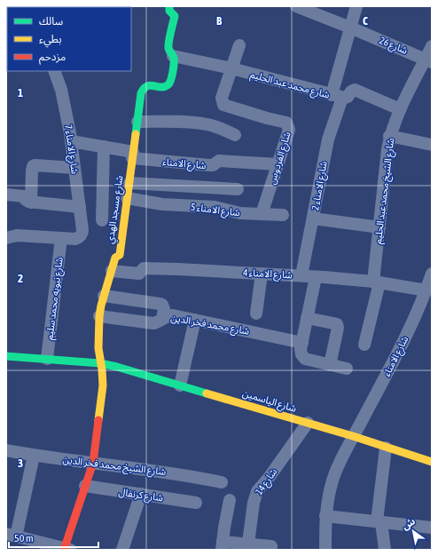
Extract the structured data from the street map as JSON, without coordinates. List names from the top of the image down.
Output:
{
  "streets": {
    "street": [
      "شارع 26",
      "شارع محمد عبد الحليم",
      "شارع الامناء 7",
      "شارع الفردوس",
      "شارع الامناء",
      "شارع الامناء 2",
      "شارع الشيخ محمد عبد الحليم",
      "شارع مسجد الهدي",
      "شارع الامناء 5",
      "شارع الامناء 4",
      "شارع نبويه محمد سليم",
      "شارع محمد فخر الدين",
      "شارع الياسمين",
      "شارع الشيخ محمد فخر الدين",
      "شارع 14",
      "شارع كرنفال"
    ]
  },
  "crossings": [
    ["شارع 26", "شارع الامناء 2"],
    ["شارع 26", "شارع الشيخ محمد عبد الحليم"],
    ["شارع محمد عبد الحليم", "شارع الفردوس"],
    ["شارع محمد عبد الحليم", "شارع الامناء 2"],
    ["شارع محمد عبد الحليم", "شارع الشيخ محمد عبد الحليم"],
    ["شارع محمد عبد الحليم", "شارع مسجد الهدي"],
    ["شارع الامناء 7", "شارع الامناء"],
    ["شارع الامناء 7", "شارع نبويه محمد سليم"],
    ["شارع الفردوس", "شارع الامناء"],
    ["شارع الفردوس", "شارع الامناء 5"],
    ["شارع الامناء", "شارع مسجد الهدي"],
    ["شارع الامناء", "شارع الامناء 4"],
    ["شارع الامناء", "شارع الياسمين"],
    ["شارع الامناء 2", "شارع الامناء 4"],
    ["شارع الشيخ محمد عبد الحليم", "شارع الامناء 4"],
    ["شارع مسجد الهدي", "شارع الامناء 5"],
    ["شارع مسجد الهدي", "شارع الامناء 4"],
    ["شارع مسجد الهدي", "شارع محمد فخر الدين"],
    ["شارع مسجد الهدي", "شارع الياسمين"],
    ["شارع مسجد الهدي", "شارع الشيخ محمد فخر الدين"],
    ["شارع مسجد الهدي", "شارع كرنفال"],
    ["شارع نبويه محمد سليم", "شارع الياسمين"],
    ["شارع الياسمين", "شارع 14"]
  ],
  "legend": ["سالك", "بطيء", "مزدحم"],
  "scale_bar": "50 m",
  "north": "top left",
  "grid": {
    "columns": ["B", "C"],
    "rows": ["1", "2", "3"]
  }
}
